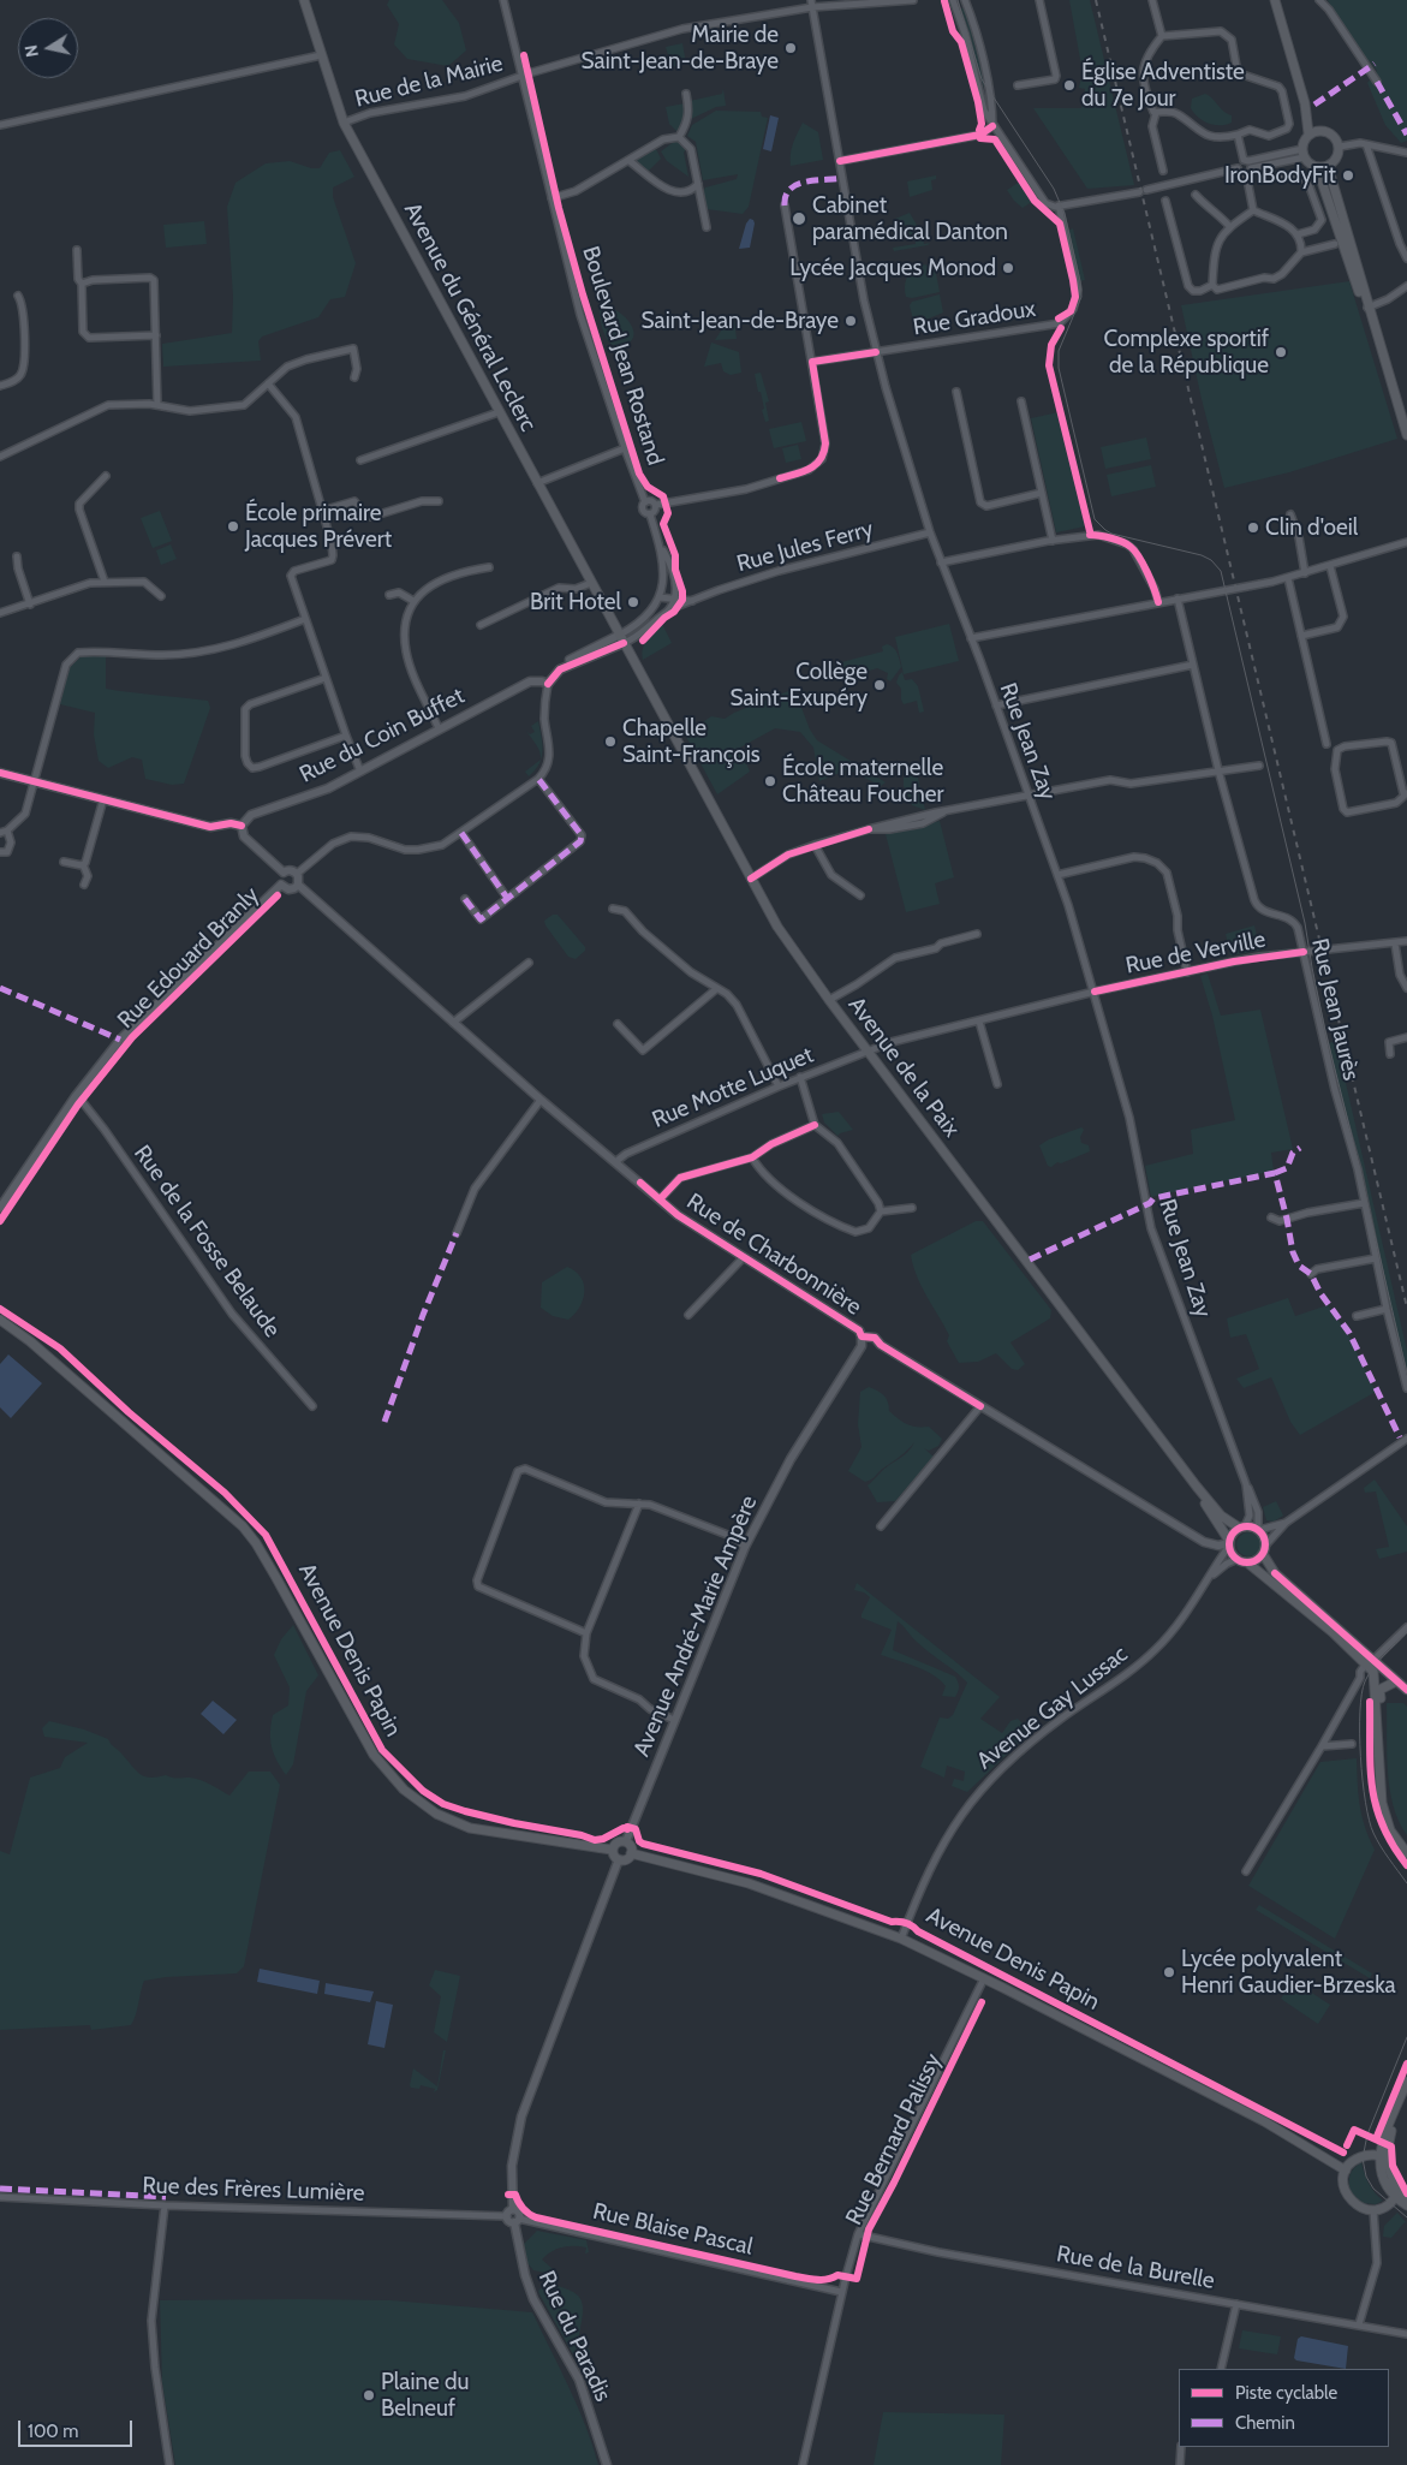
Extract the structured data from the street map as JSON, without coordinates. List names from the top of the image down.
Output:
{
  "streets": {
    "main road": ["Avenue du Général Leclerc", "Avenue de la Paix", "Avenue Denis Papin"],
    "street": [
      "Rue de la Mairie",
      "Rue Gradoux",
      "Boulevard Jean Rostand",
      "Rue Jules Ferry",
      "Rue du Coin Buffet",
      "Rue Jean Zay",
      "Rue de Verville",
      "Rue Edouard Branly",
      "Rue Jean Jaurès",
      "Rue Motte Luquet",
      "Rue de la Fosse Belaude",
      "Rue de Charbonnière",
      "Avenue André-Marie Ampère",
      "Avenue Gay Lussac",
      "Rue Bernard Palissy",
      "Rue des Frères Lumière",
      "Rue Blaise Pascal",
      "Rue de la Burelle",
      "Rue du Paradis"
    ]
  },
  "crossings": [
    ["Rue de la Mairie", "Avenue du Général Leclerc"],
    ["Rue de la Mairie", "Boulevard Jean Rostand"],
    ["Rue de la Mairie", "Rue Jean Zay"],
    ["Avenue du Général Leclerc", "Rue du Coin Buffet"],
    ["Avenue du Général Leclerc", "Avenue de la Paix"],
    ["Rue Gradoux", "Rue Jean Zay"],
    ["Rue Jules Ferry", "Rue Jean Zay"],
    ["Rue du Coin Buffet", "Avenue de la Paix"],
    ["Rue Jean Zay", "Rue de Verville"],
    ["Rue Jean Zay", "Avenue de la Paix"],
    ["Rue Jean Zay", "Rue de Charbonnière"],
    ["Rue Jean Zay", "Avenue Gay Lussac"],
    ["Rue de Verville", "Rue Jean Jaurès"],
    ["Rue de Verville", "Rue Motte Luquet"],
    ["Rue Edouard Branly", "Rue de la Fosse Belaude"],
    ["Rue Edouard Branly", "Rue de Charbonnière"],
    ["Avenue de la Paix", "Rue Motte Luquet"],
    ["Avenue de la Paix", "Rue de Charbonnière"],
    ["Avenue de la Paix", "Avenue Gay Lussac"],
    ["Rue Motte Luquet", "Rue de Charbonnière"],
    ["Rue de Charbonnière", "Avenue André-Marie Ampère"],
    ["Rue de Charbonnière", "Avenue Gay Lussac"],
    ["Avenue André-Marie Ampère", "Avenue Denis Papin"],
    ["Avenue Denis Papin", "Avenue Gay Lussac"],
    ["Avenue Denis Papin", "Rue Bernard Palissy"],
    ["Rue Bernard Palissy", "Rue Blaise Pascal"],
    ["Rue Bernard Palissy", "Rue de la Burelle"],
    ["Rue des Frères Lumière", "Rue Blaise Pascal"],
    ["Rue des Frères Lumière", "Rue du Paradis"],
    ["Rue Blaise Pascal", "Rue du Paradis"]
  ],
  "places": [
    "Mairie de Saint-Jean-de-Braye",
    "Église Adventiste du 7e Jour",
    "IronBodyFit",
    "Cabinet paramédical Danton",
    "Lycée Jacques Monod",
    "Saint-Jean-de-Braye",
    "Complexe sportif de la République",
    "École primaire Jacques Prévert",
    "Clin d'oeil",
    "Brit Hotel",
    "Collège Saint-Exupéry",
    "Chapelle Saint-François",
    "École maternelle Château Foucher",
    "Lycée polyvalent Henri Gaudier-Brzeska",
    "Plaine du Belneuf"
  ],
  "legend": ["Piste cyclable", "Chemin"],
  "scale_bar": "100 m",
  "north": "left"
}
